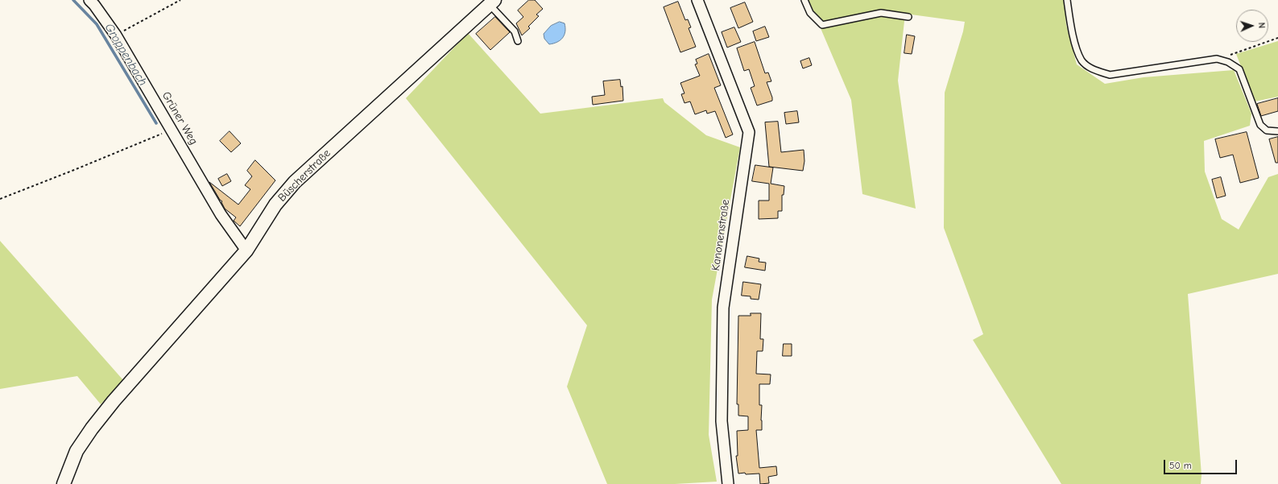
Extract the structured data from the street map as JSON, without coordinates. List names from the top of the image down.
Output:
{
  "streets": {
    "street": ["Grüner Weg", "Büscherstraße", "Kanonenstraße"]
  },
  "crossings": [
    ["Grüner Weg", "Büscherstraße"]
  ],
  "water": ["Groppenbach"],
  "scale_bar": "50 m",
  "north": "right"
}
